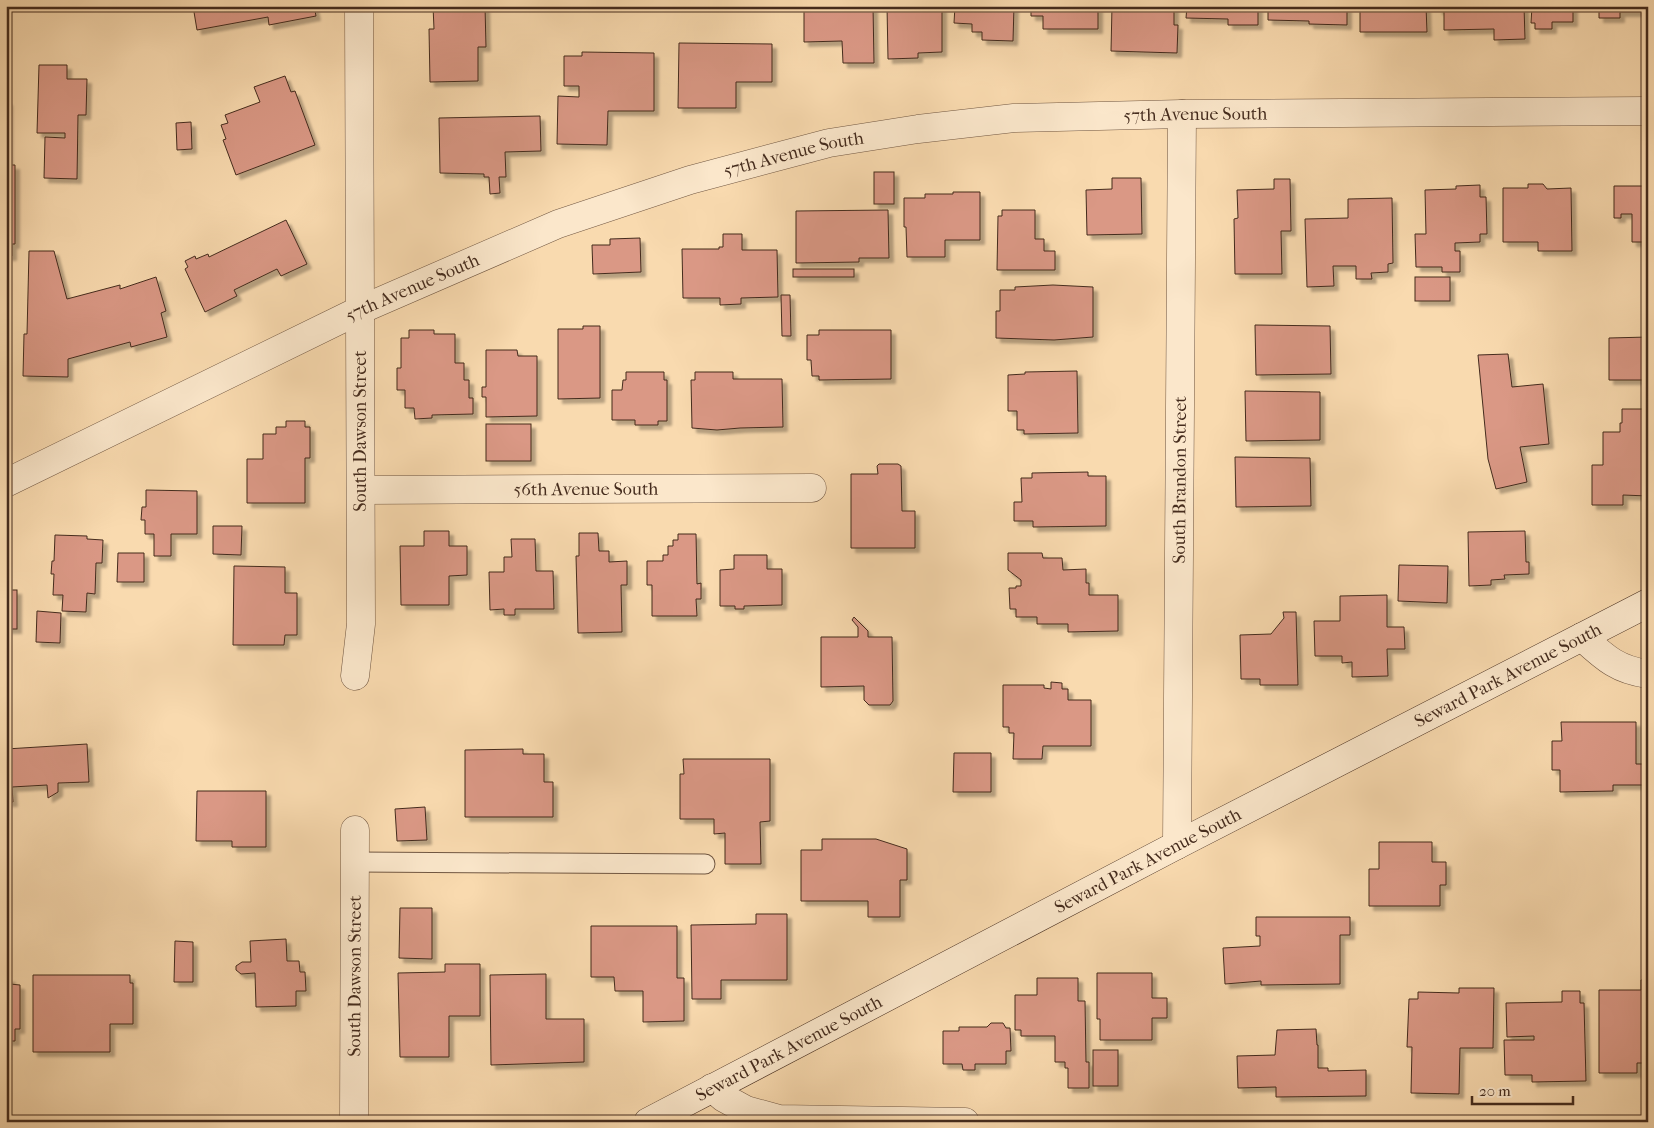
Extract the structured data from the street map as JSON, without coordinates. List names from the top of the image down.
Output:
{
  "streets": {
    "street": [
      "57th Avenue South",
      "South Dawson Street",
      "South Brandon Street",
      "56th Avenue South",
      "Seward Park Avenue South"
    ]
  },
  "crossings": [
    ["57th Avenue South", "South Dawson Street"],
    ["57th Avenue South", "South Brandon Street"],
    ["South Dawson Street", "56th Avenue South"],
    ["South Brandon Street", "Seward Park Avenue South"]
  ],
  "scale_bar": "20 m"
}
